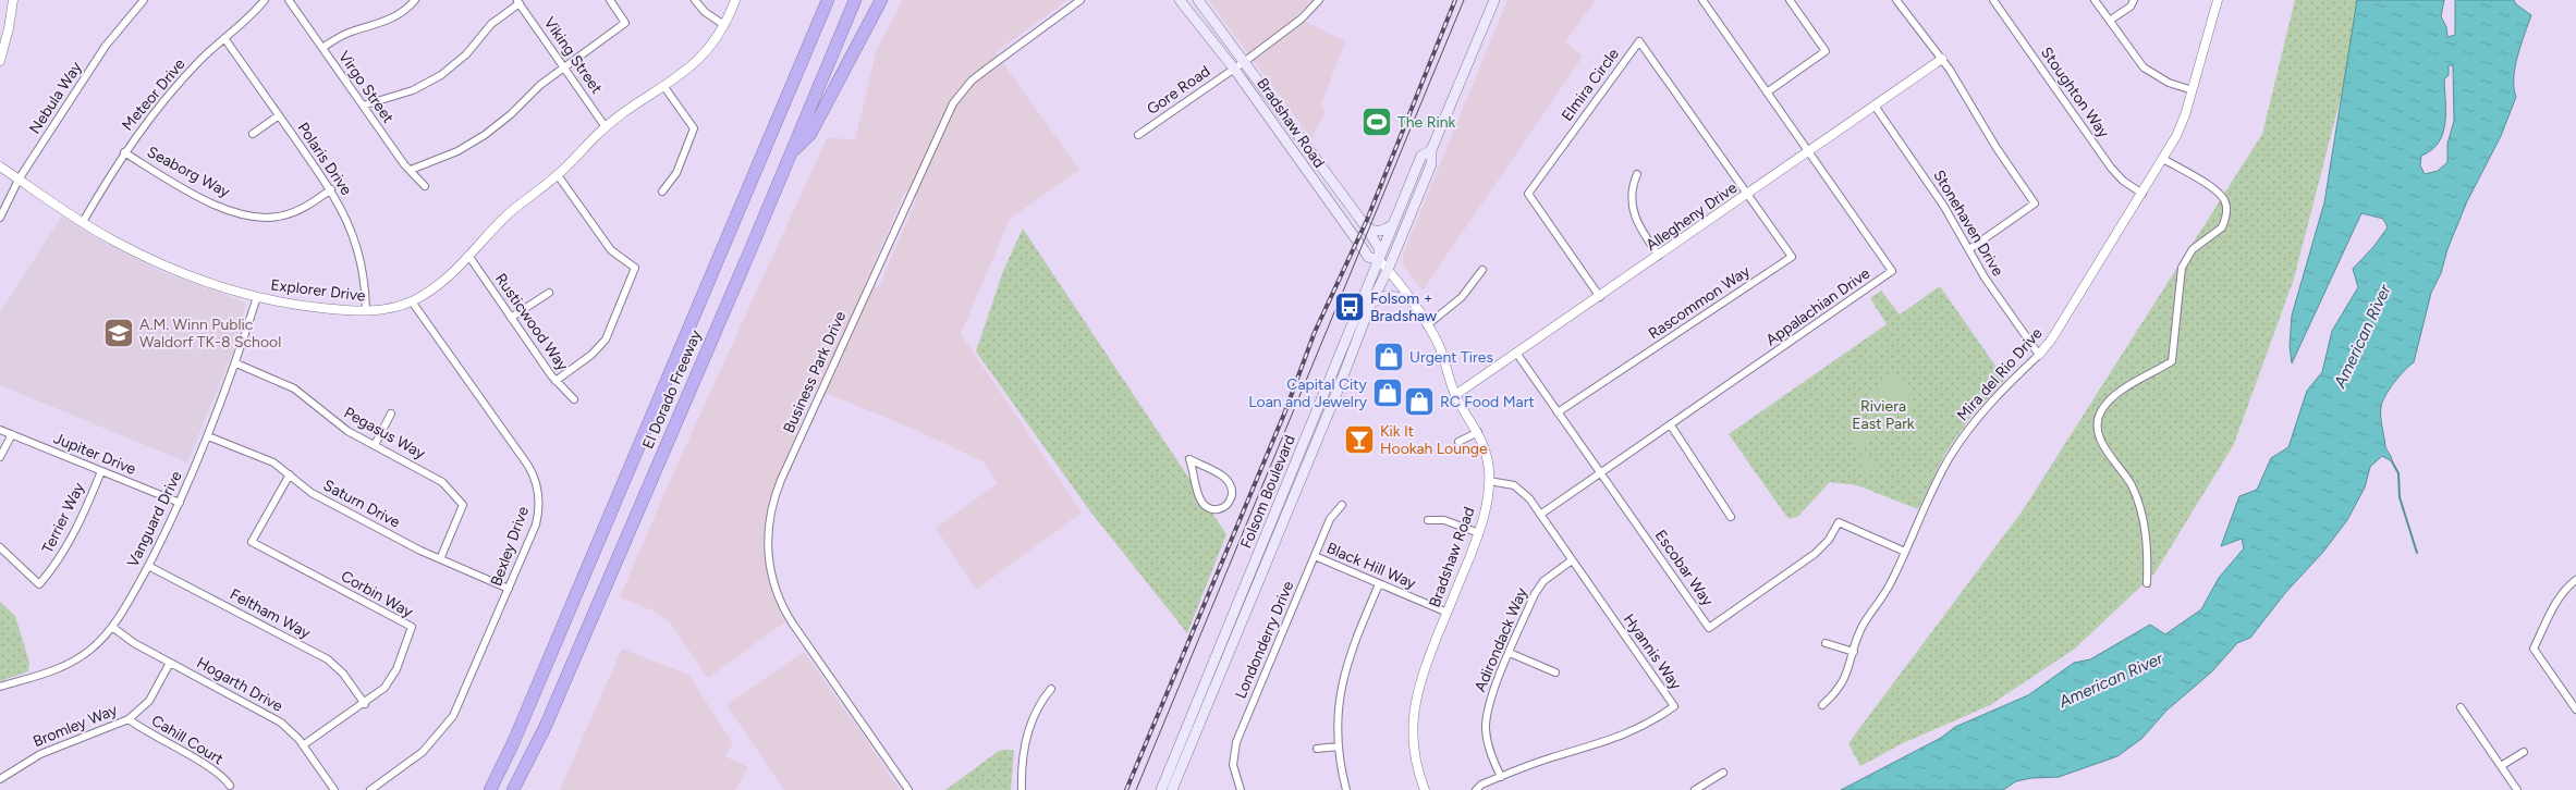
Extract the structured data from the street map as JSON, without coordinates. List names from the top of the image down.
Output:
{
  "streets": {
    "highway": ["El Dorado Freeway"],
    "main road": ["Bradshaw Road", "Folsom Boulevard"],
    "street": [
      "Viking Street",
      "Elmira Circle",
      "Virgo Street",
      "Gore Road",
      "Stoughton Way",
      "Meteor Drive",
      "Nebula Way",
      "Polaris Drive",
      "Seaborg Way",
      "Allegheny Drive",
      "Stonehaven Drive",
      "Explorer Drive",
      "Rascommon Way",
      "Appalachian Drive",
      "Rusticwood Way",
      "Business Park Drive",
      "Mira del Rio Drive",
      "Pegasus Way",
      "Jupiter Drive",
      "Saturn Drive",
      "Terrier Way",
      "Vanguard Drive",
      "Bexley Drive",
      "Black Hill Way",
      "Escobar Way",
      "Corbin Way",
      "Feltham Way",
      "Londonderry Drive",
      "Adirondack Way",
      "Hyannis Way",
      "Hogarth Drive",
      "Bromley Way",
      "Cahill Court"
    ]
  },
  "crossings": [
    ["Viking Street", "Explorer Drive"],
    ["Elmira Circle", "Allegheny Drive"],
    ["Elmira Circle", "Rascommon Way"],
    ["Gore Road", "Bradshaw Road"],
    ["Stoughton Way", "Mira del Rio Drive"],
    ["Meteor Drive", "Polaris Drive"],
    ["Meteor Drive", "Seaborg Way"],
    ["Meteor Drive", "Explorer Drive"],
    ["Nebula Way", "Explorer Drive"],
    ["Bradshaw Road", "Allegheny Drive"],
    ["Bradshaw Road", "Folsom Boulevard"],
    ["Bradshaw Road", "Black Hill Way"],
    ["Bradshaw Road", "Hyannis Way"],
    ["Polaris Drive", "Seaborg Way"],
    ["Polaris Drive", "Explorer Drive"],
    ["Allegheny Drive", "Stonehaven Drive"],
    ["Allegheny Drive", "Rascommon Way"],
    ["Allegheny Drive", "Appalachian Drive"],
    ["Allegheny Drive", "Escobar Way"],
    ["Stonehaven Drive", "Mira del Rio Drive"],
    ["Explorer Drive", "Rusticwood Way"],
    ["Explorer Drive", "Vanguard Drive"],
    ["Explorer Drive", "Bexley Drive"],
    ["Rascommon Way", "Escobar Way"],
    ["Appalachian Drive", "Escobar Way"],
    ["Appalachian Drive", "Hyannis Way"],
    ["Mira del Rio Drive", "Escobar Way"],
    ["Pegasus Way", "Saturn Drive"],
    ["Pegasus Way", "Vanguard Drive"],
    ["Jupiter Drive", "Terrier Way"],
    ["Jupiter Drive", "Vanguard Drive"],
    ["Saturn Drive", "Vanguard Drive"],
    ["Saturn Drive", "Bexley Drive"],
    ["Saturn Drive", "Corbin Way"],
    ["Vanguard Drive", "Feltham Way"],
    ["Vanguard Drive", "Hogarth Drive"],
    ["Black Hill Way", "Londonderry Drive"],
    ["Corbin Way", "Feltham Way"],
    ["Corbin Way", "Hogarth Drive"],
    ["Adirondack Way", "Hyannis Way"],
    ["Hogarth Drive", "Bromley Way"],
    ["Bromley Way", "Cahill Court"]
  ],
  "water": ["American River"],
  "parks": ["Riviera East Park"],
  "places": {
    "sports": ["The Rink"],
    "bus stop": ["Folsom + Bradshaw"],
    "school or university": ["A.M. Winn Public Waldorf TK-8 School"],
    "shop": ["Urgent Tires", "Capital City Loan and Jewelry", "RC Food Mart"],
    "bar": ["Kik It Hookah Lounge"]
  }
}
